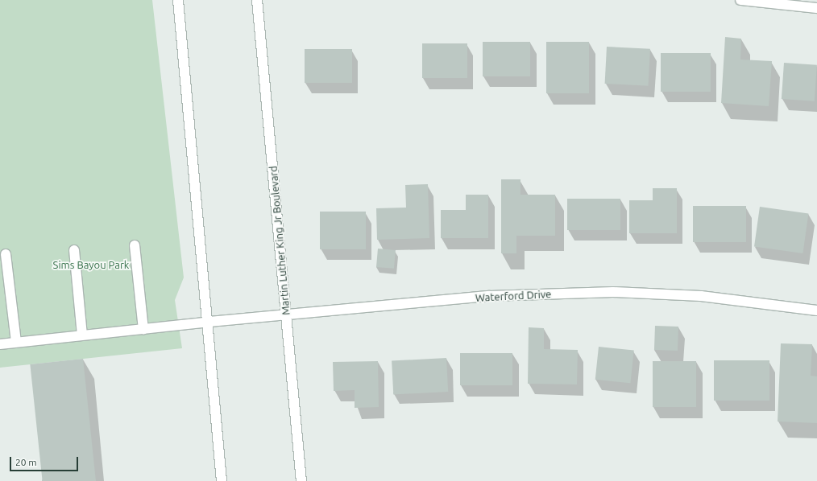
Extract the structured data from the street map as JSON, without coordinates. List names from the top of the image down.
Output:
{
  "streets": {
    "main road": ["Martin Luther King Jr Boulevard", "Waterford Drive"]
  },
  "crossings": [
    ["Martin Luther King Jr Boulevard", "Waterford Drive"]
  ],
  "parks": ["Sims Bayou Park"],
  "scale_bar": "20 m"
}
